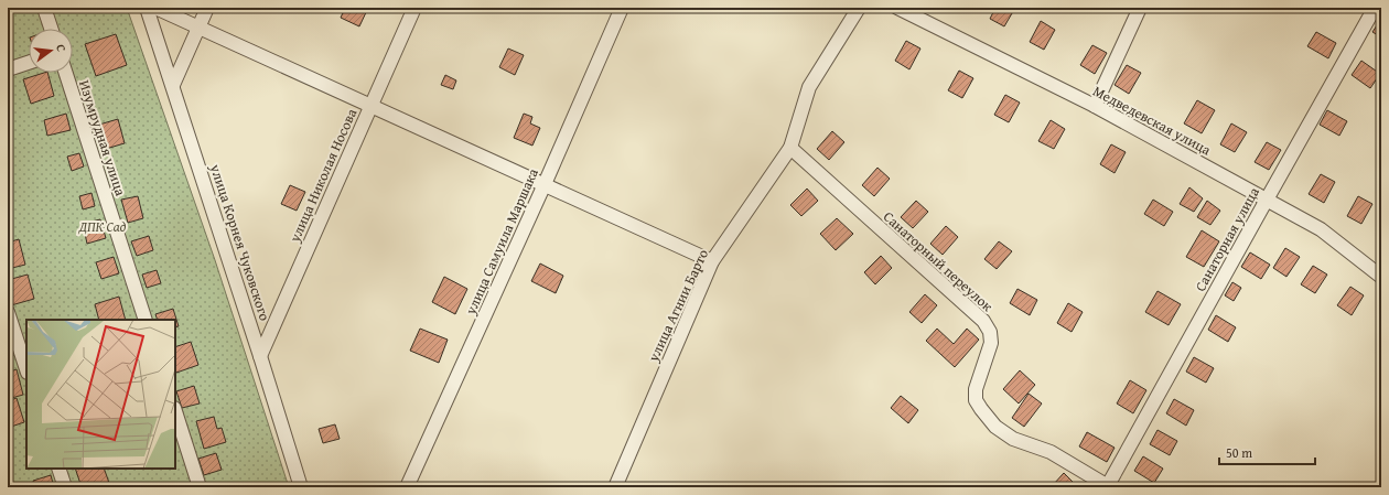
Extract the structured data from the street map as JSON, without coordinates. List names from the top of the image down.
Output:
{
  "streets": {
    "street": [
      "Медведевская улица",
      "Изумрудная улица",
      "улица Николая Носова",
      "Санаторная улица",
      "улица Самуила Маршака",
      "улица Корнея Чуковского",
      "Санаторный переулок",
      "улица Агнии Барто"
    ]
  },
  "crossings": [
    ["Медведевская улица", "Санаторная улица"],
    ["улица Николая Носова", "улица Корнея Чуковского"],
    ["Санаторная улица", "Санаторный переулок"],
    ["Санаторный переулок", "улица Агнии Барто"]
  ],
  "parks": ["ДПК Сад"],
  "scale_bar": "50 m",
  "north": "right"
}
